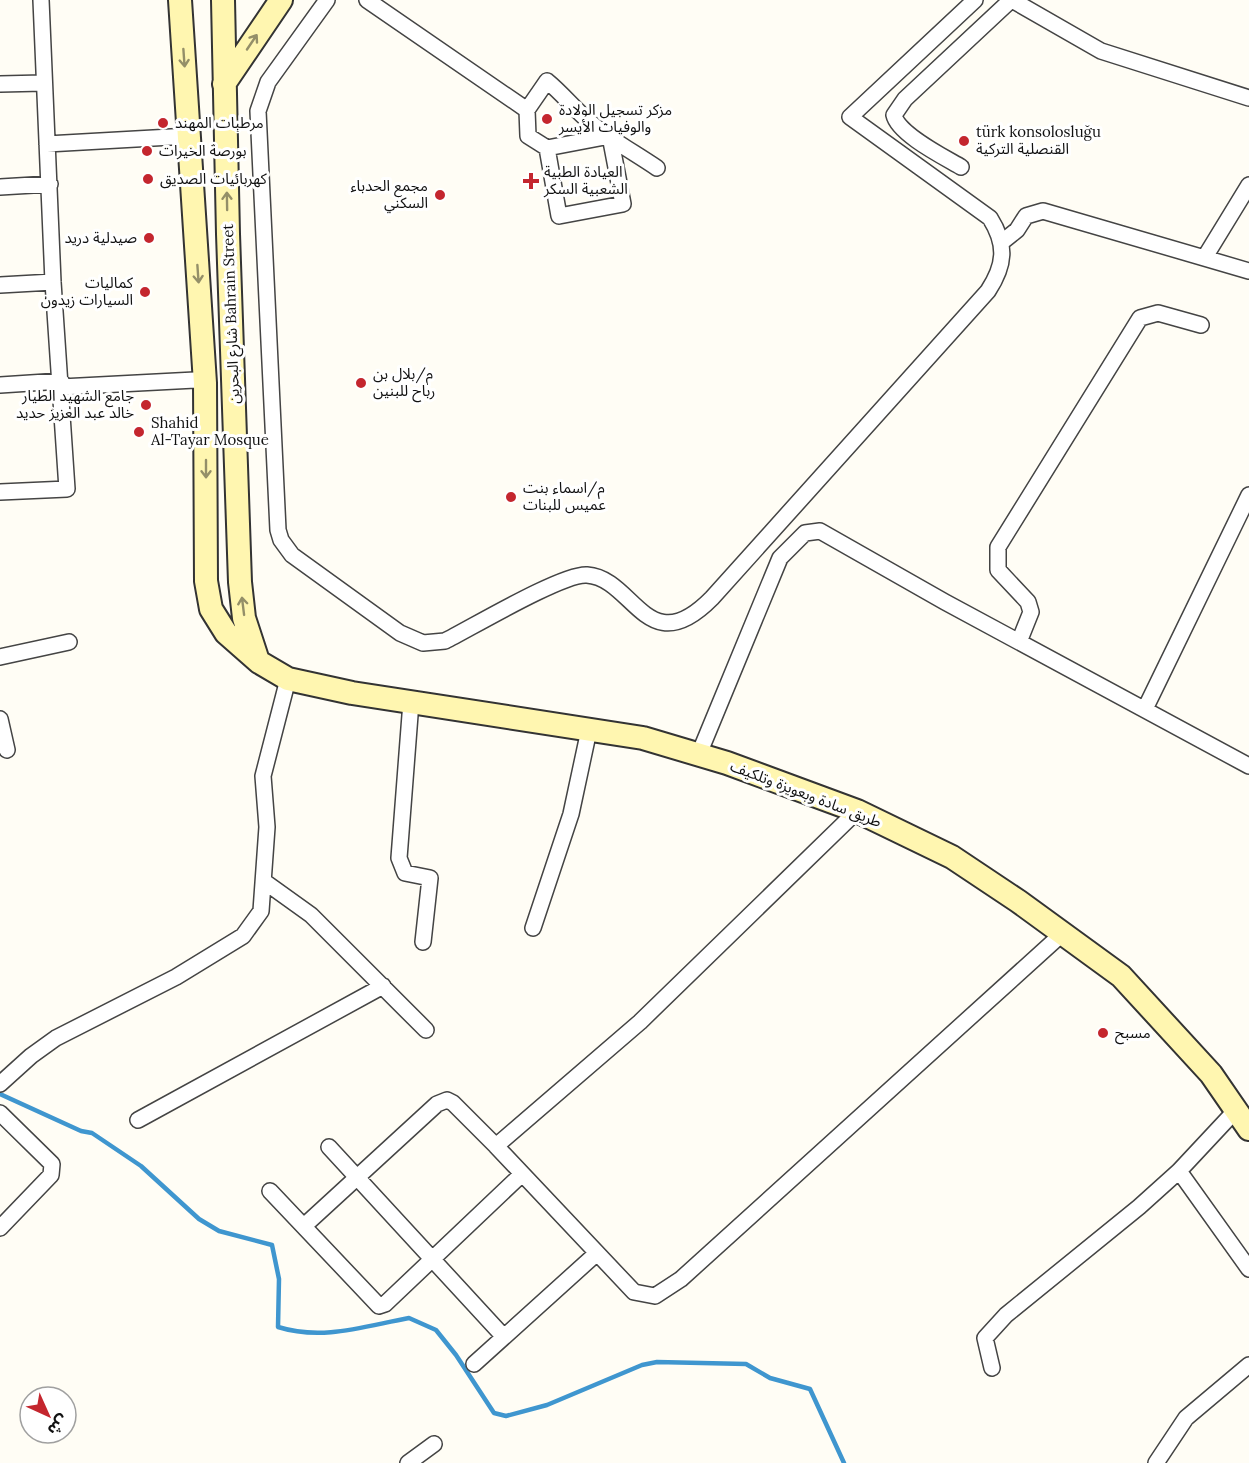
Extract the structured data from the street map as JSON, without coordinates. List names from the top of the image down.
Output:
{
  "streets": {
    "main road": ["شارع البحرين Bahrain Street", "طريق سادة وبعويزة وتلكيف"]
  },
  "crossings": [
    ["شارع البحرين Bahrain Street", "طريق سادة وبعويزة وتلكيف"]
  ],
  "places": {
    "other": [
      "مزكر تسجيل الولادة والوفيات الأيسر",
      "مرطبات المهند",
      "türk konsolosluğu القنصلية التركية",
      "بورصة الخيرات",
      "كهربائيات الصديق",
      "مجمع الحدباء السكني",
      "صيدلية دريد",
      "كماليات السيارات زيدون",
      "م/بلال بن رباح للبنين",
      "جامع الشهيد الطيار خالد عبد العزيز حديد",
      "Shahid Al-Tayar Mosque",
      "م/اسماء بنت عميس للبنات",
      "مسبح"
    ],
    "health": ["العيادة الطبية الشعبية السكر"]
  },
  "north": "bottom right"
}
